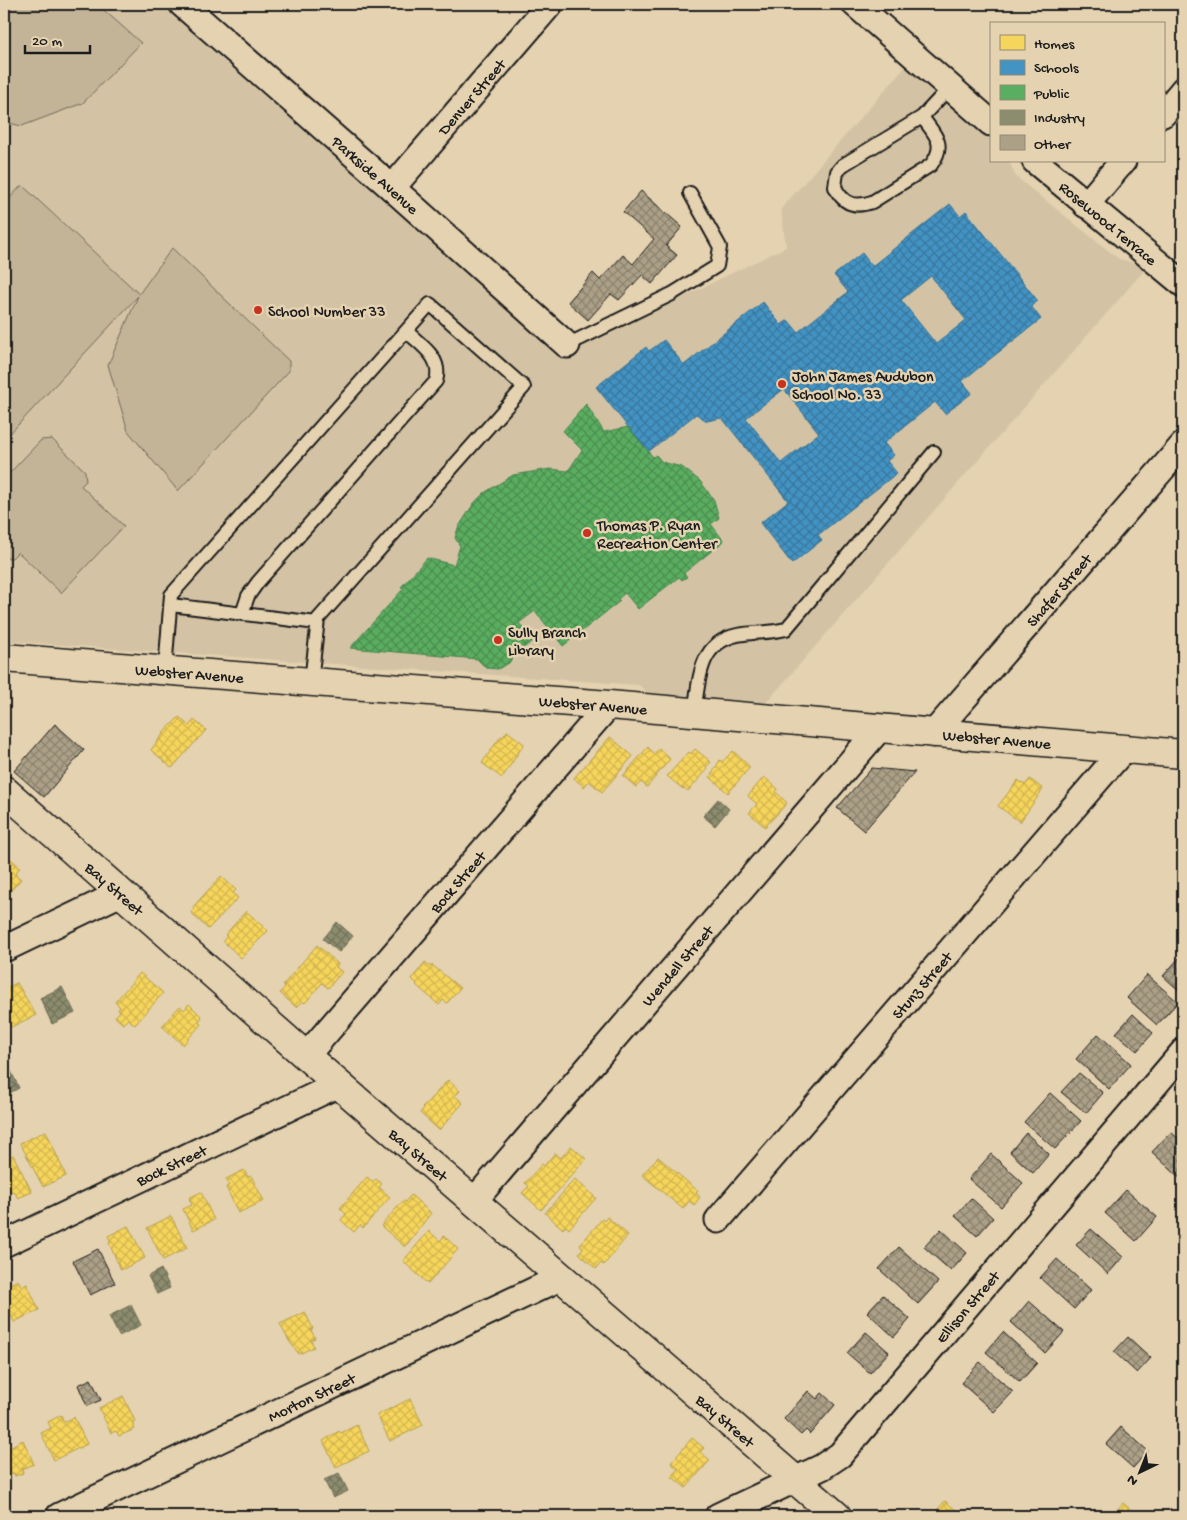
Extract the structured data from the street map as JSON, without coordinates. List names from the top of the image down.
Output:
{
  "streets": {
    "street": [
      "Denver Street",
      "Parkside Avenue",
      "Rosewood Terrace",
      "Shafer Street",
      "Webster Avenue",
      "Bock Street",
      "Bay Street",
      "Wendell Street",
      "Stunz Street",
      "Ellison Street",
      "Morton Street"
    ]
  },
  "crossings": [
    ["Denver Street", "Parkside Avenue"],
    ["Shafer Street", "Webster Avenue"],
    ["Webster Avenue", "Bock Street"],
    ["Webster Avenue", "Wendell Street"],
    ["Webster Avenue", "Stunz Street"],
    ["Bock Street", "Bay Street"],
    ["Bay Street", "Wendell Street"],
    ["Bay Street", "Ellison Street"],
    ["Bay Street", "Morton Street"]
  ],
  "places": [
    "School Number 33",
    "John James Audubon School No. 33",
    "Thomas P. Ryan Recreation Center",
    "Sully Branch Library"
  ],
  "legend": [
    "Homes",
    "Schools",
    "Public",
    "Industry",
    "Other"
  ],
  "scale_bar": "20 m",
  "north": "bottom left"
}
